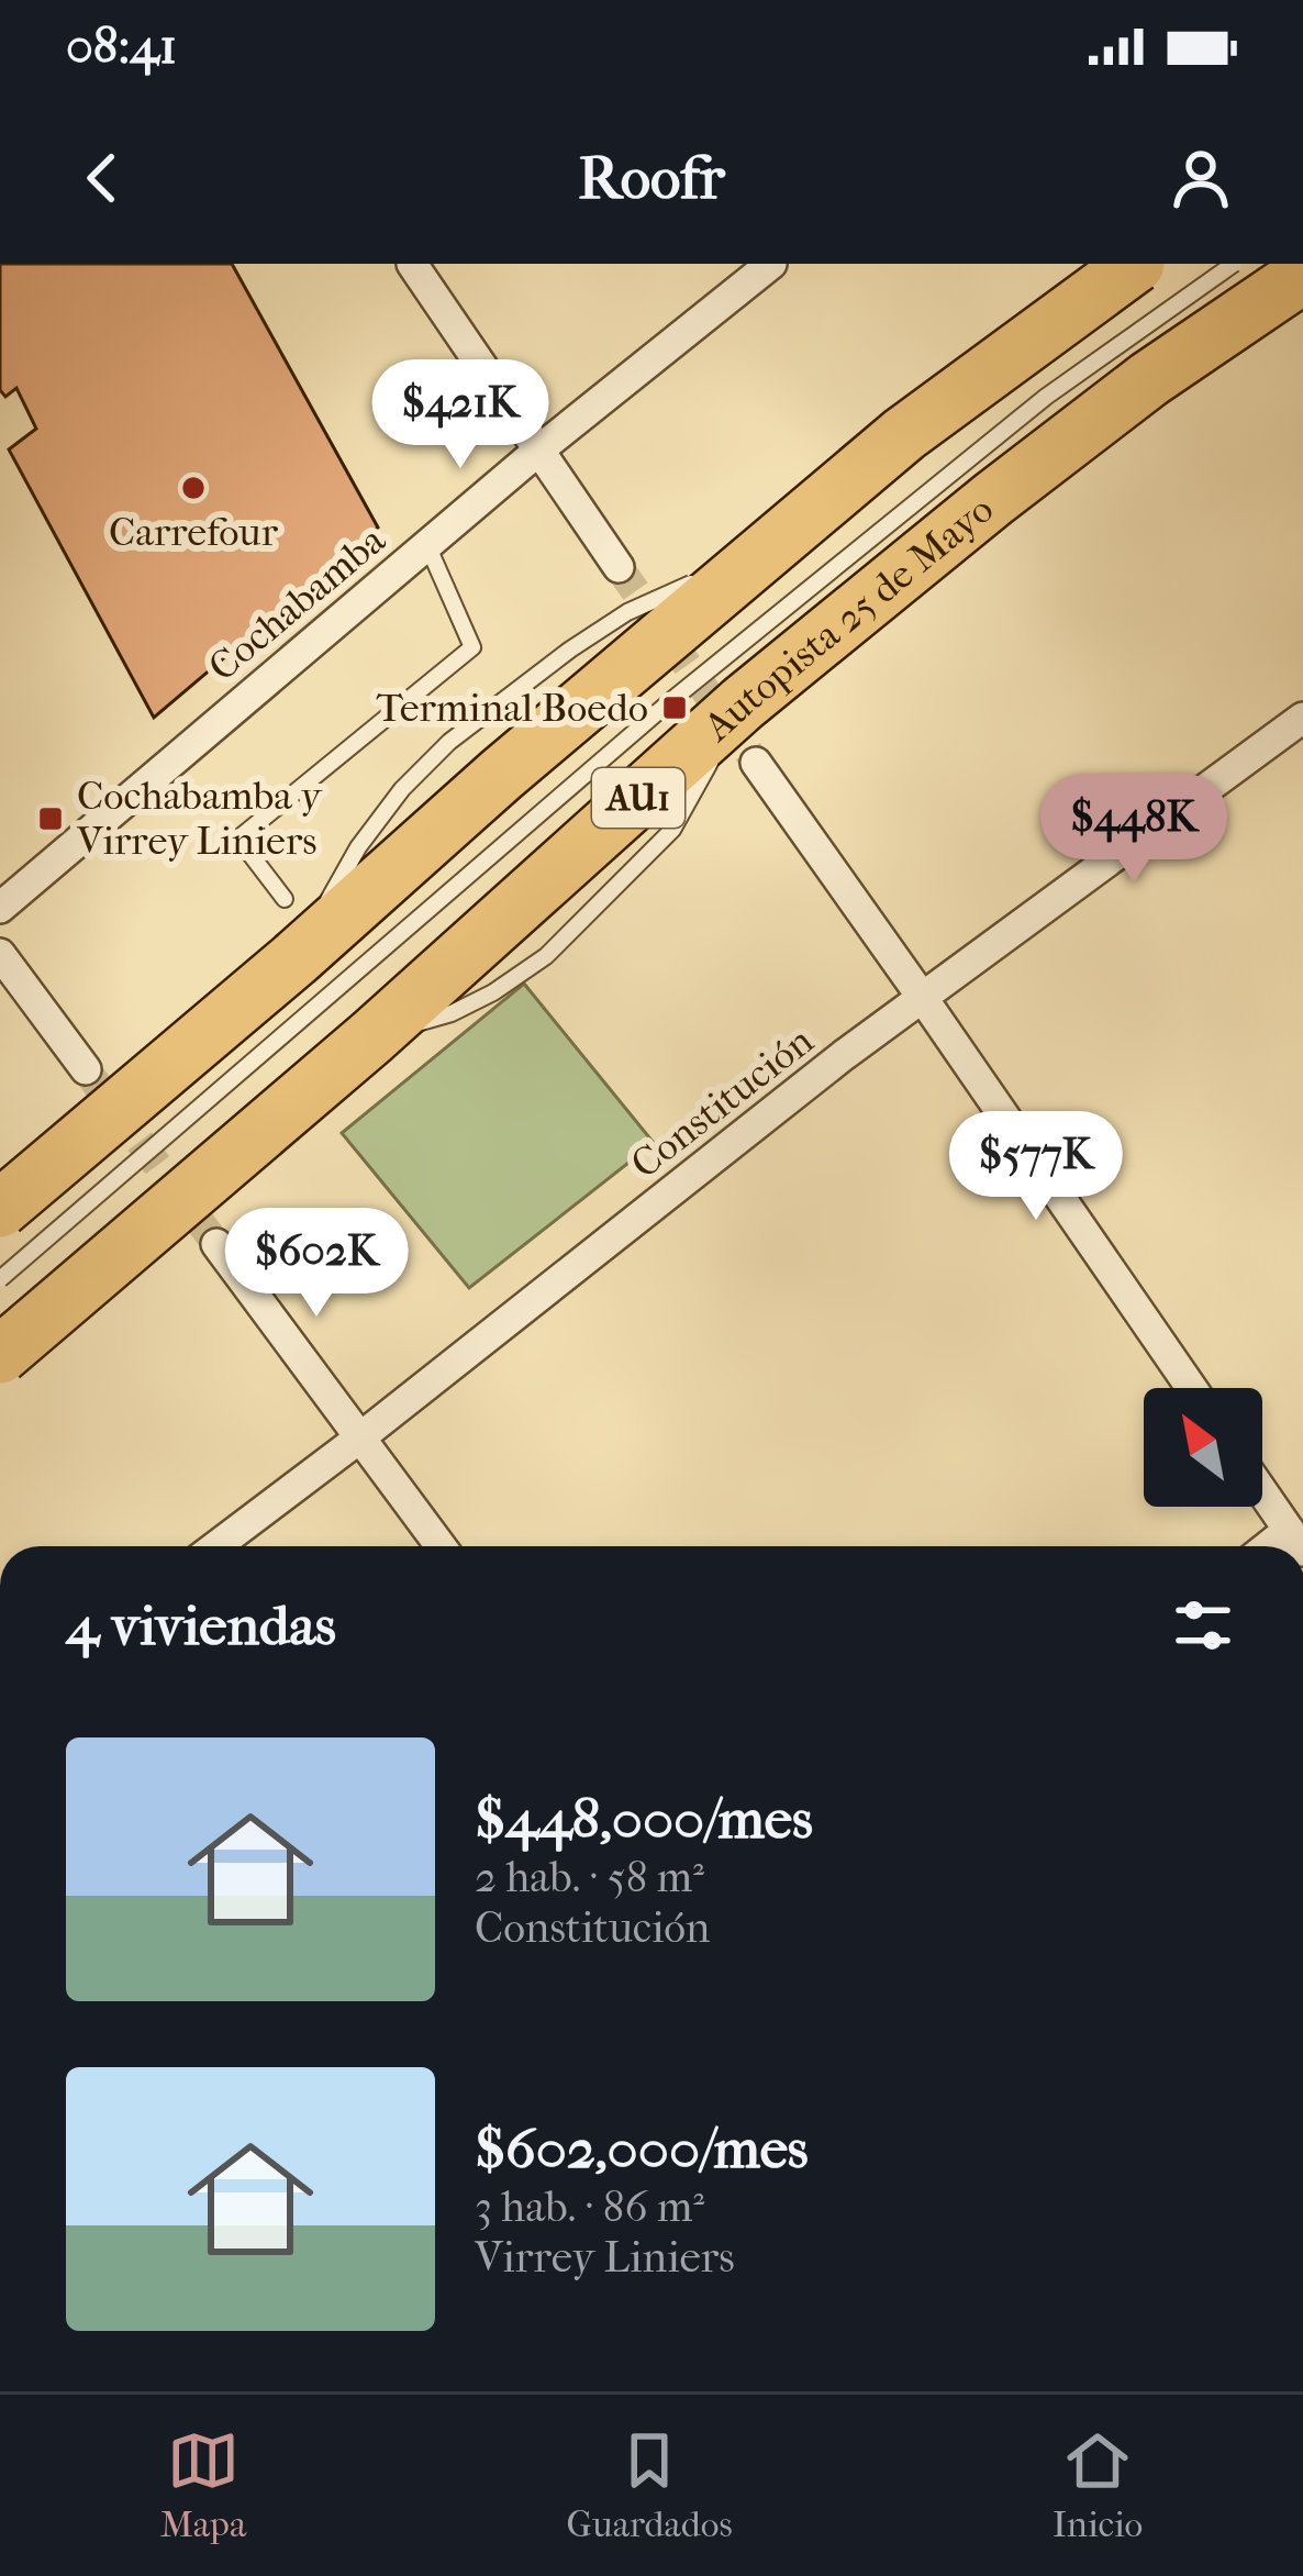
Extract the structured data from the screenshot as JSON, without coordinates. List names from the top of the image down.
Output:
{
  "streets": {
    "highway": ["Autopista 25 de Mayo", "AU1"],
    "street": ["Cochabamba", "Constitución"]
  },
  "places": {
    "other": ["Carrefour"],
    "transit": ["Terminal Boedo", "Cochabamba y Virrey Liniers"]
  },
  "north": "top left",
  "page": {
    "status": "08:41",
    "header": "Roofr",
    "price": [
      "$421K",
      "$448K",
      "$577K",
      "$602K"
    ],
    "heading": "4 viviendas",
    "list": [
      {
        "name": "$448,000/mes",
        "note": "2 hab. · 58 m² · Constitución"
      },
      {
        "name": "$602,000/mes",
        "note": "3 hab. · 86 m² · Virrey Liniers"
      }
    ],
    "tabs": ["Mapa", "Guardados", "Inicio"]
  }
}
